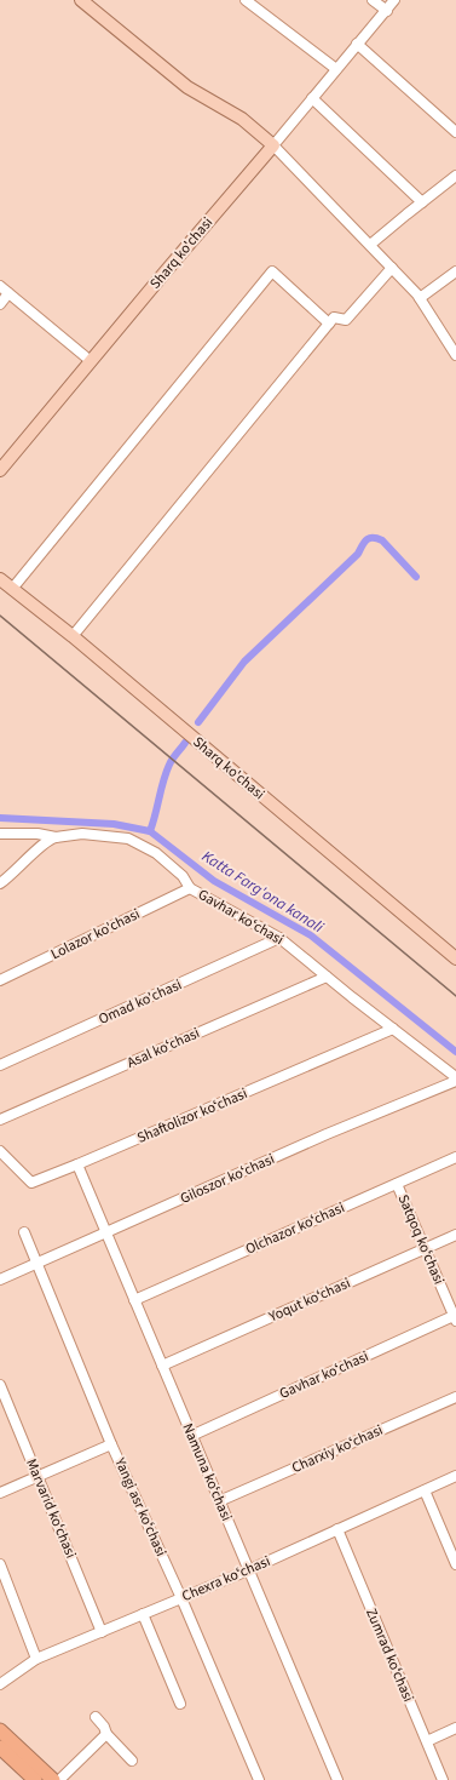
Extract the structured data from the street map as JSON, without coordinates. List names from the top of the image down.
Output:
{
  "streets": {
    "main road": ["Sharq ko'chasi"],
    "street": [
      "Gavhar koʻchasi",
      "Lolazor ko'chasi",
      "Omad ko'chasi",
      "Asal koʻchasi",
      "Shaftolizor koʻchasi",
      "Giloszor koʻchasi",
      "Olchazor koʻchasi",
      "Satqoq koʻchasi",
      "Yoqut koʻchasi",
      "Charxiy koʻchasi",
      "Namuna koʻchasi",
      "Yangi asr koʻchasi",
      "Marvarid koʻchasi",
      "Chexra koʻchasi",
      "Zumrad koʻchasi"
    ]
  },
  "crossings": [
    ["Gavhar koʻchasi", "Lolazor ko'chasi"],
    ["Gavhar koʻchasi", "Omad ko'chasi"],
    ["Gavhar koʻchasi", "Asal koʻchasi"],
    ["Gavhar koʻchasi", "Shaftolizor koʻchasi"],
    ["Gavhar koʻchasi", "Satqoq koʻchasi"],
    ["Gavhar koʻchasi", "Namuna koʻchasi"],
    ["Shaftolizor koʻchasi", "Namuna koʻchasi"],
    ["Giloszor koʻchasi", "Namuna koʻchasi"],
    ["Giloszor koʻchasi", "Yangi asr koʻchasi"],
    ["Olchazor koʻchasi", "Satqoq koʻchasi"],
    ["Olchazor koʻchasi", "Namuna koʻchasi"],
    ["Satqoq koʻchasi", "Yoqut koʻchasi"],
    ["Yoqut koʻchasi", "Namuna koʻchasi"],
    ["Charxiy koʻchasi", "Namuna koʻchasi"],
    ["Namuna koʻchasi", "Chexra koʻchasi"],
    ["Yangi asr koʻchasi", "Chexra koʻchasi"],
    ["Marvarid koʻchasi", "Chexra koʻchasi"],
    ["Chexra koʻchasi", "Zumrad koʻchasi"]
  ],
  "water": ["Katta Farg'ona kanali"]
}
